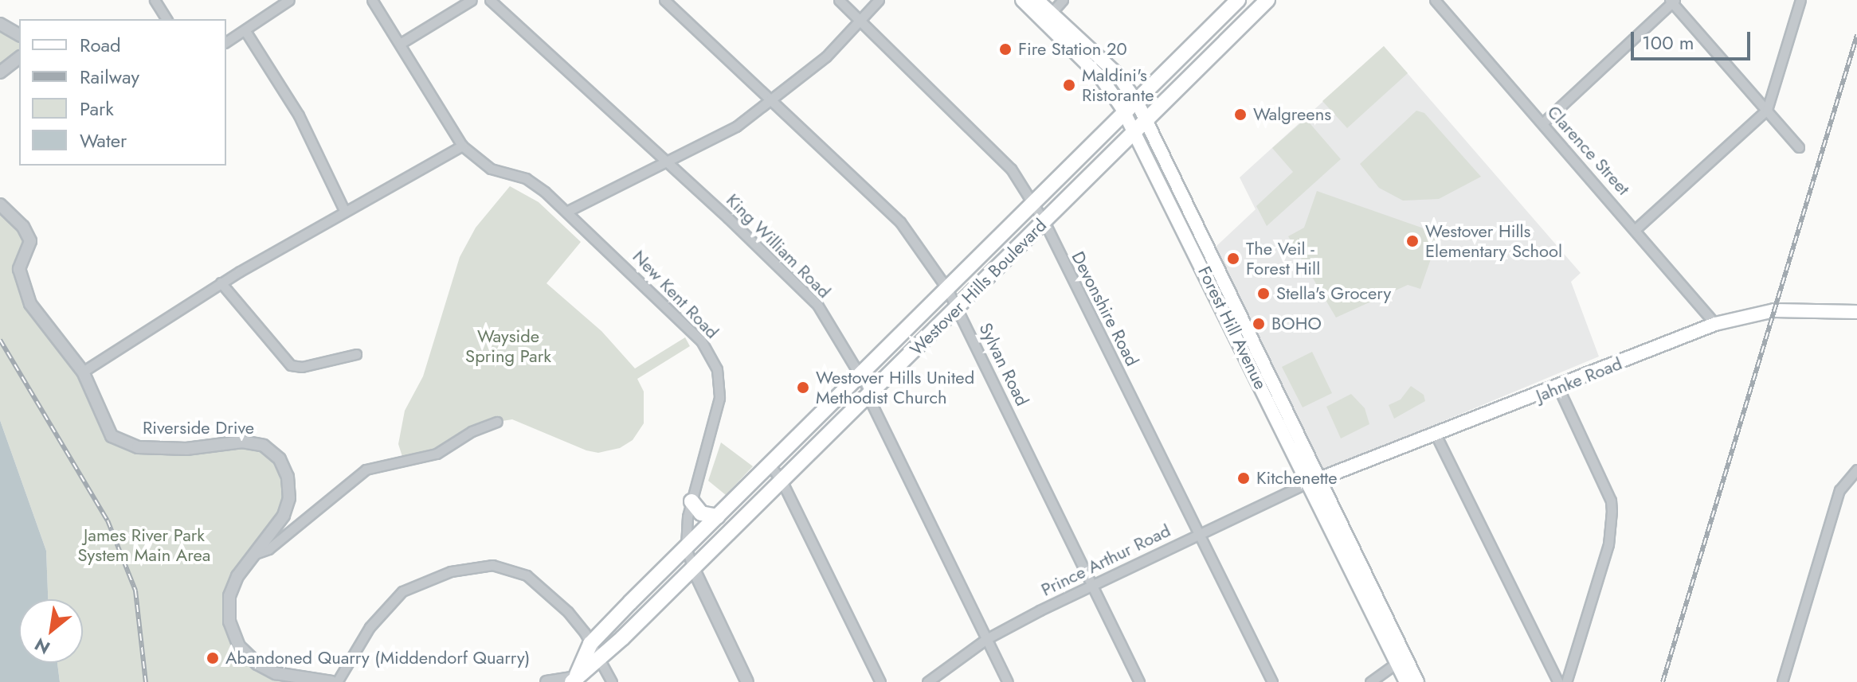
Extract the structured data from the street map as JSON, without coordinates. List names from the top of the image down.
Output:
{
  "streets": {
    "main road": ["Westover Hills Boulevard", "Forest Hill Avenue", "Jahnke Road"],
    "street": [
      "Clarence Street",
      "King William Road",
      "New Kent Road",
      "Devonshire Road",
      "Sylvan Road",
      "Riverside Drive",
      "Prince Arthur Road"
    ]
  },
  "crossings": [
    ["Clarence Street", "Jahnke Road"],
    ["King William Road", "Westover Hills Boulevard"],
    ["King William Road", "Prince Arthur Road"],
    ["Westover Hills Boulevard", "New Kent Road"],
    ["Westover Hills Boulevard", "Devonshire Road"],
    ["Westover Hills Boulevard", "Forest Hill Avenue"],
    ["Westover Hills Boulevard", "Sylvan Road"],
    ["Devonshire Road", "Prince Arthur Road"],
    ["Forest Hill Avenue", "Jahnke Road"],
    ["Forest Hill Avenue", "Prince Arthur Road"],
    ["Sylvan Road", "Prince Arthur Road"],
    ["Jahnke Road", "Prince Arthur Road"]
  ],
  "parks": ["Wayside Spring Park", "James River Park System Main Area"],
  "places": [
    "Fire Station 20",
    "Maldini's Ristorante",
    "Walgreens",
    "Westover Hills Elementary School",
    "The Veil - Forest Hill",
    "Stella's Grocery",
    "BOHO",
    "Westover Hills United Methodist Church",
    "Kitchenette",
    "Abandoned Quarry (Middendorf Quarry)"
  ],
  "legend": [
    "Road",
    "Railway",
    "Park",
    "Water"
  ],
  "scale_bar": "100 m",
  "north": "bottom left"
}
